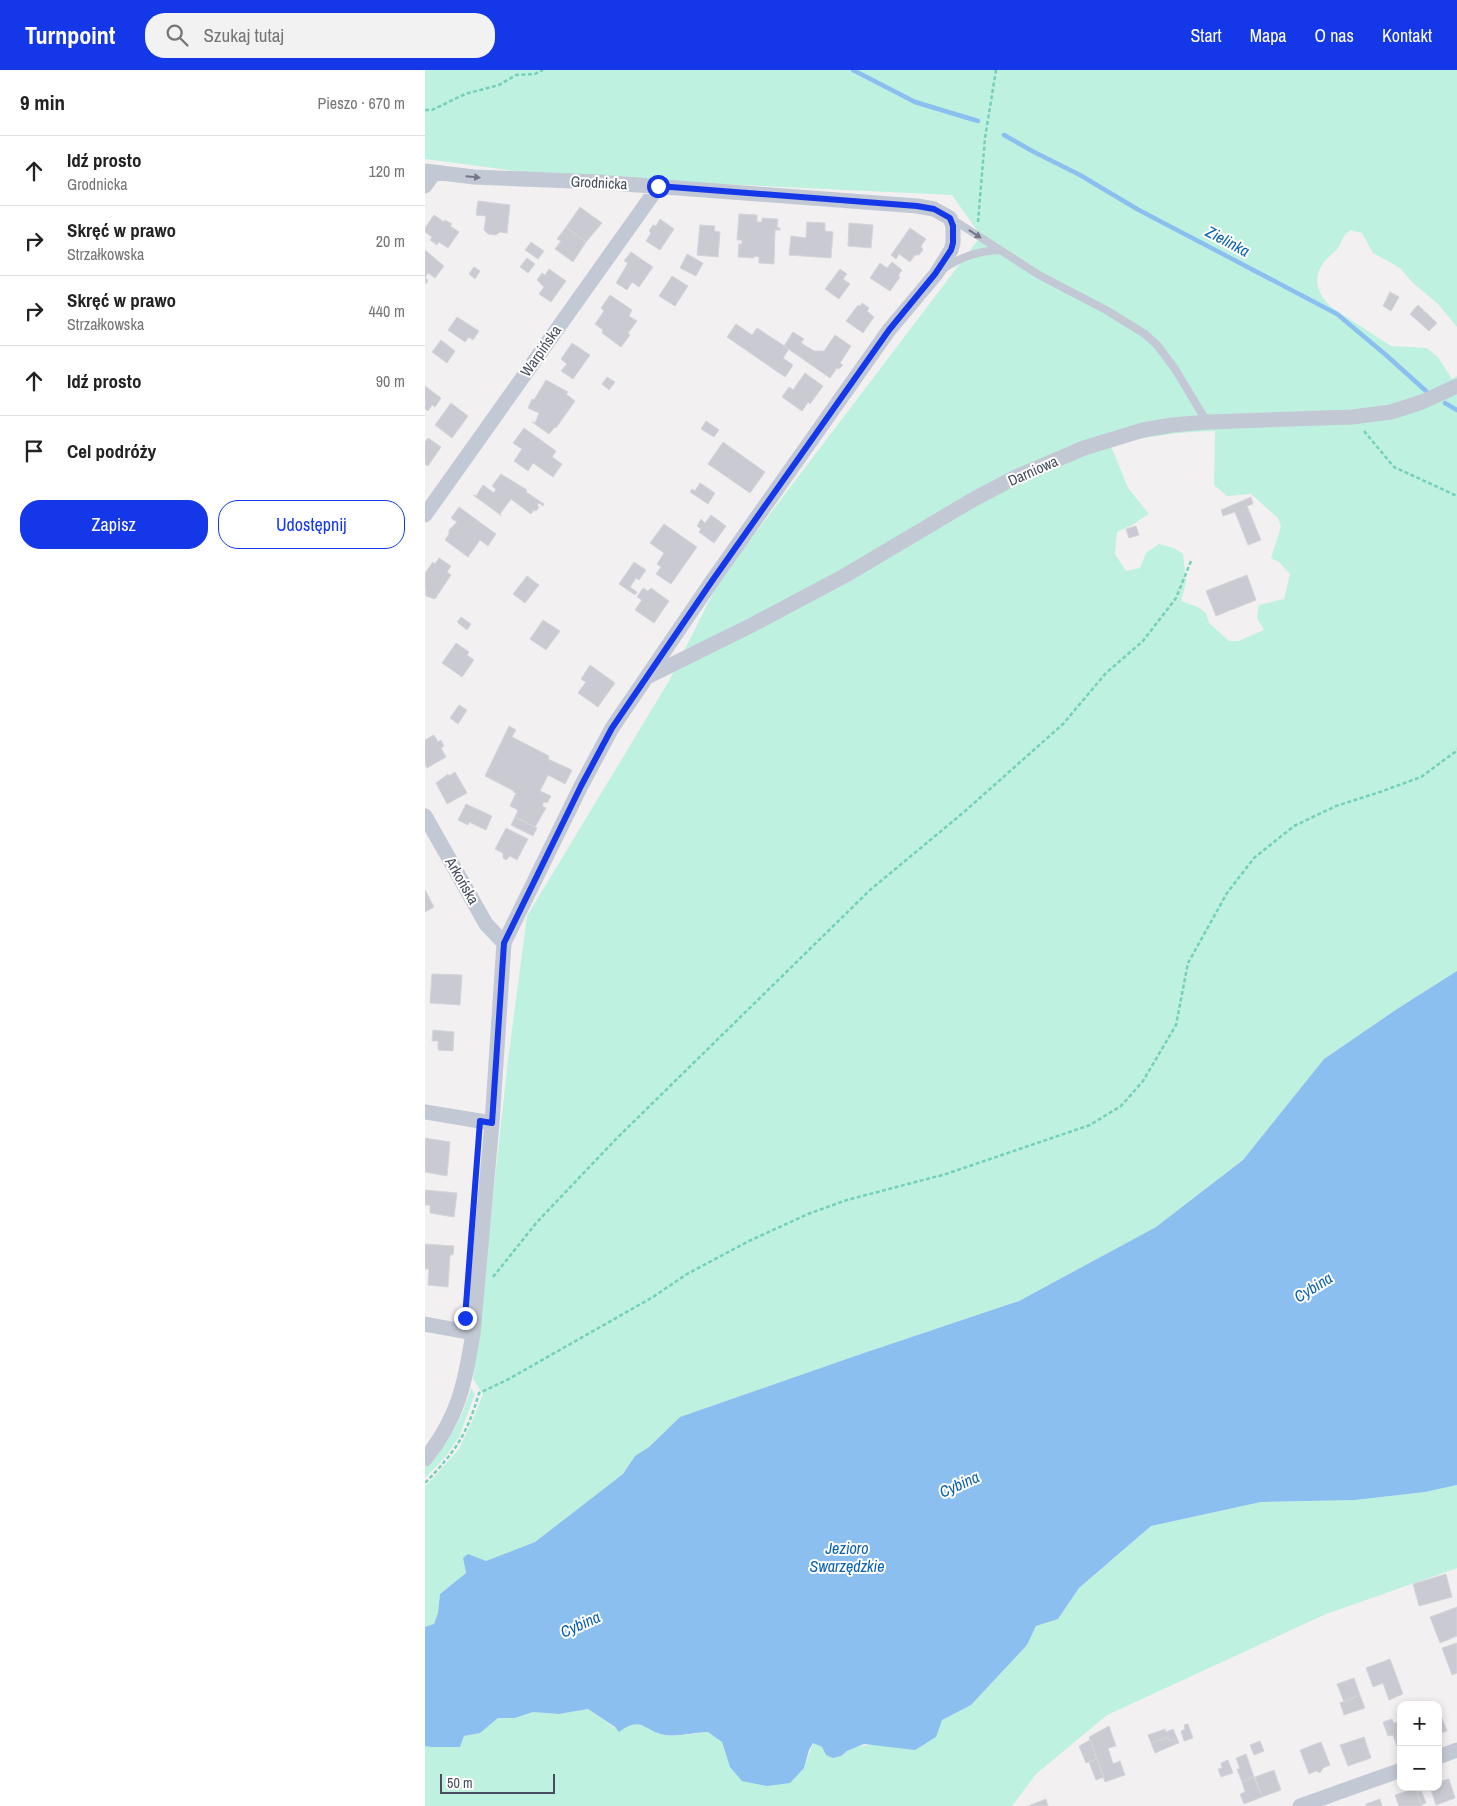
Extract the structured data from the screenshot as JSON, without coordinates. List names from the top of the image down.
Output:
{
  "streets": {
    "street": [
      "Grodnicka",
      "Warpińska",
      "Darniowa",
      "Arkońska"
    ]
  },
  "crossings": [
    ["Grodnicka", "Warpińska"]
  ],
  "one_way": ["Grodnicka"],
  "water": ["Zielinka", "Cybina", "Jezioro Swarzędzkie"],
  "scale_bar": "50 m",
  "page": {
    "header": "Turnpoint",
    "search": "Szukaj tutaj",
    "nav": [
      "Start",
      "Mapa",
      "O nas",
      "Kontakt"
    ],
    "heading": ["9 min", "Pieszo · 670 m"],
    "list": [
      ["Idź prosto", "Grodnicka", "120 m"],
      ["Skręć w prawo", "Strzałkowska", "20 m"],
      ["Skręć w prawo", "Strzałkowska", "440 m"],
      ["Idź prosto", "90 m"],
      "Cel podróży"
    ],
    "buttons": ["Zapisz", "Udostępnij"],
    "map_buttons": ["+", "−"],
    "scale": "50 m"
  }
}
